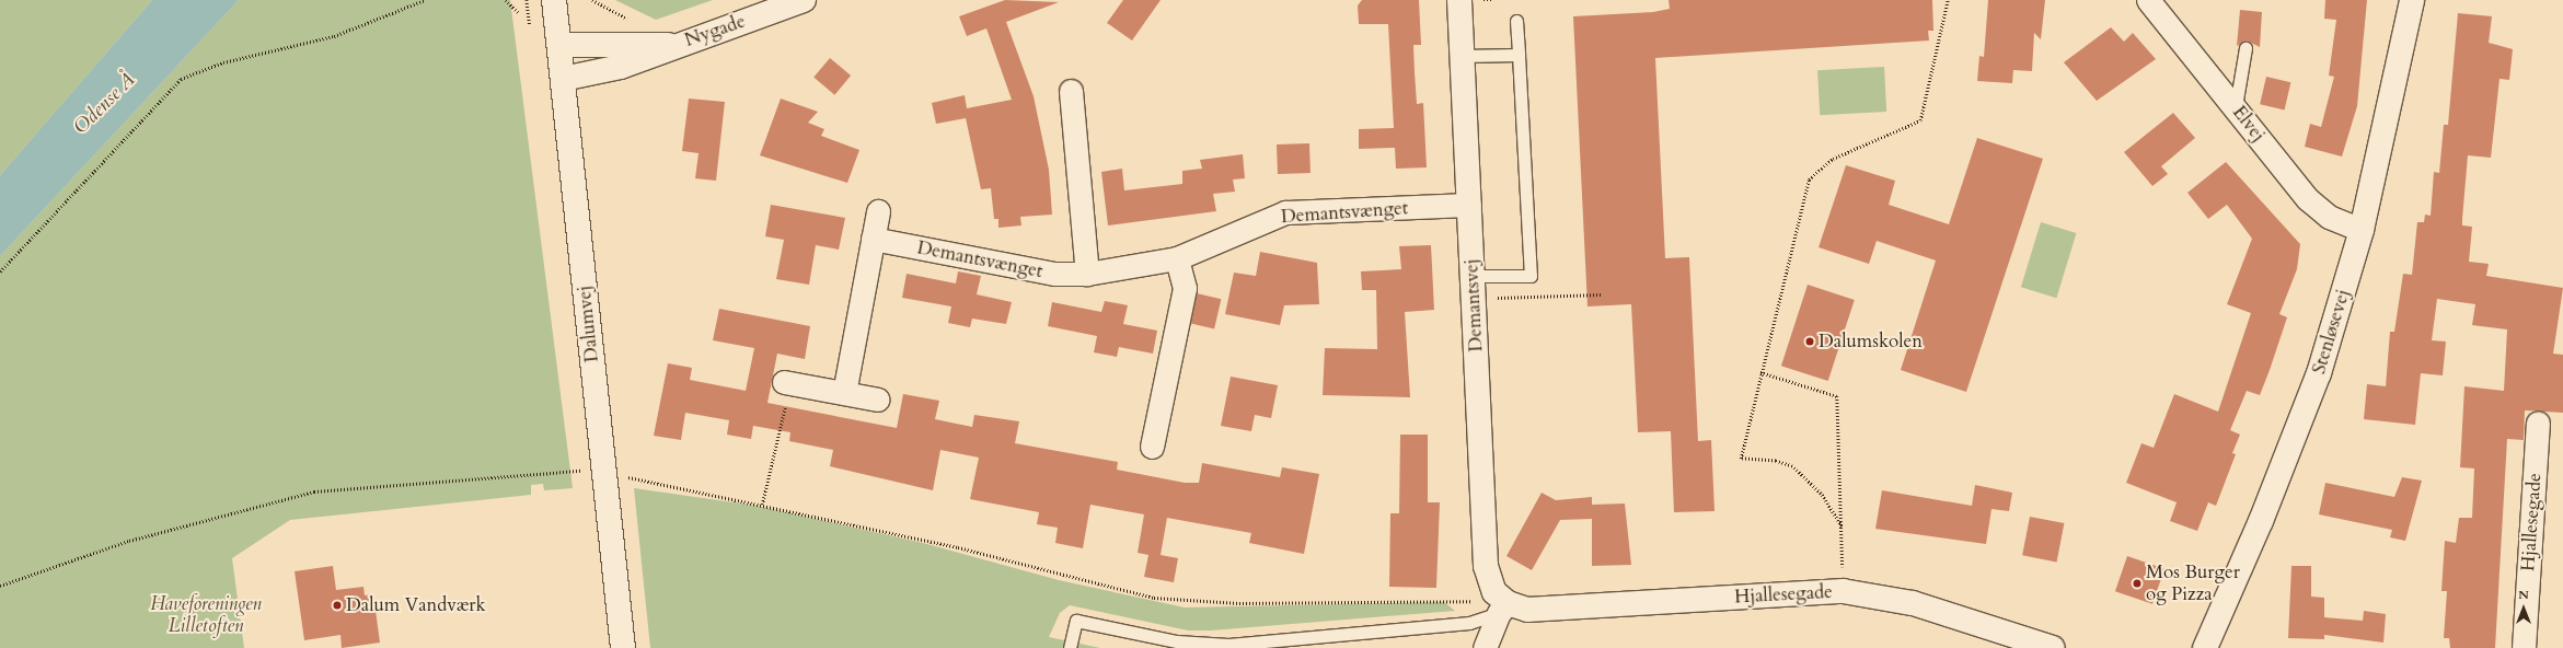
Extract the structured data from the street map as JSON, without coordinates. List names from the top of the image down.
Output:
{
  "streets": {
    "street": [
      "Nygade",
      "Elvej",
      "Demantsvænget",
      "Demantsvej",
      "Dalumvej",
      "Stenløsevej",
      "Hjallesegade"
    ]
  },
  "crossings": [
    ["Nygade", "Dalumvej"],
    ["Elvej", "Stenløsevej"],
    ["Demantsvænget", "Demantsvej"],
    ["Demantsvej", "Hjallesegade"]
  ],
  "water": ["Odense Å"],
  "parks": ["Haveforeningen Lilletoften"],
  "places": ["Dalumskolen", "Mos Burger og Pizza", "Dalum Vandværk"],
  "north": "top"
}
